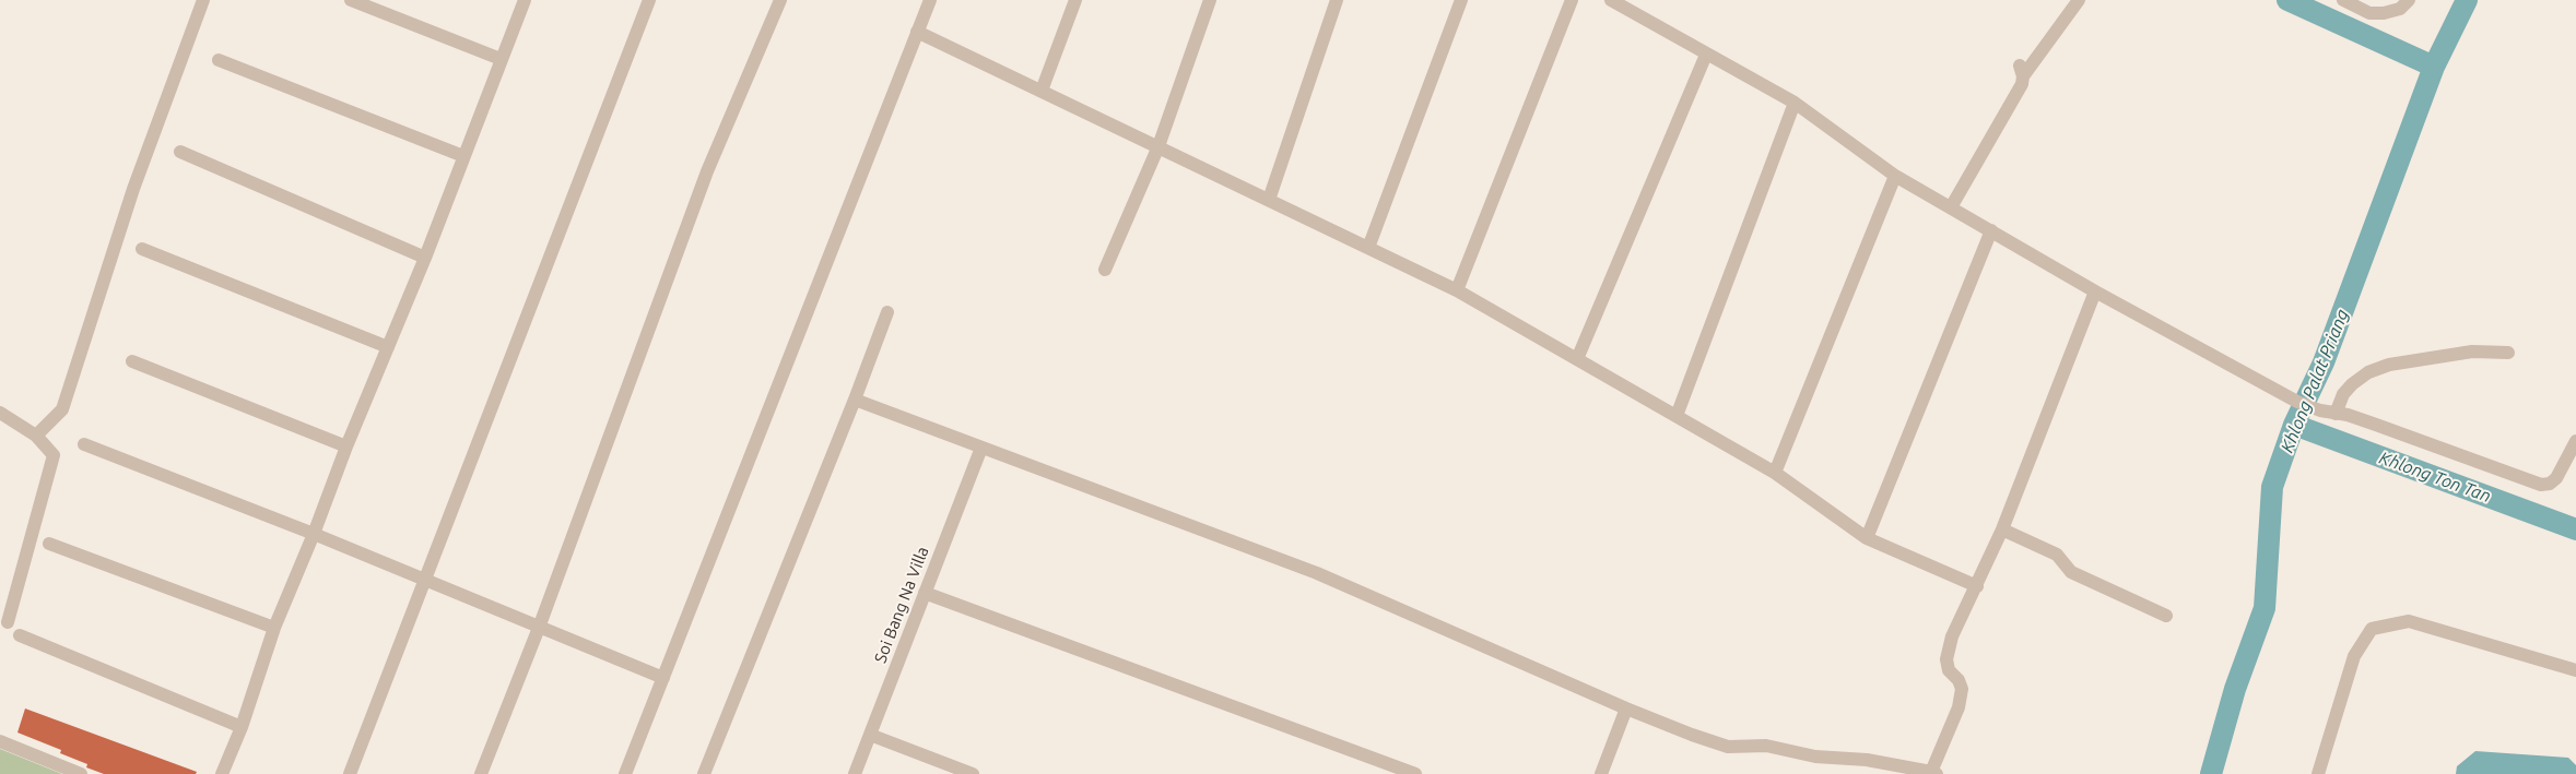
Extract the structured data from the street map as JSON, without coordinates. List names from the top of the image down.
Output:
{
  "streets": {
    "street": ["Soi Bang Na Villa"]
  },
  "water": ["Khlong Palat Priang", "Khlong Ton Tan"]
}
